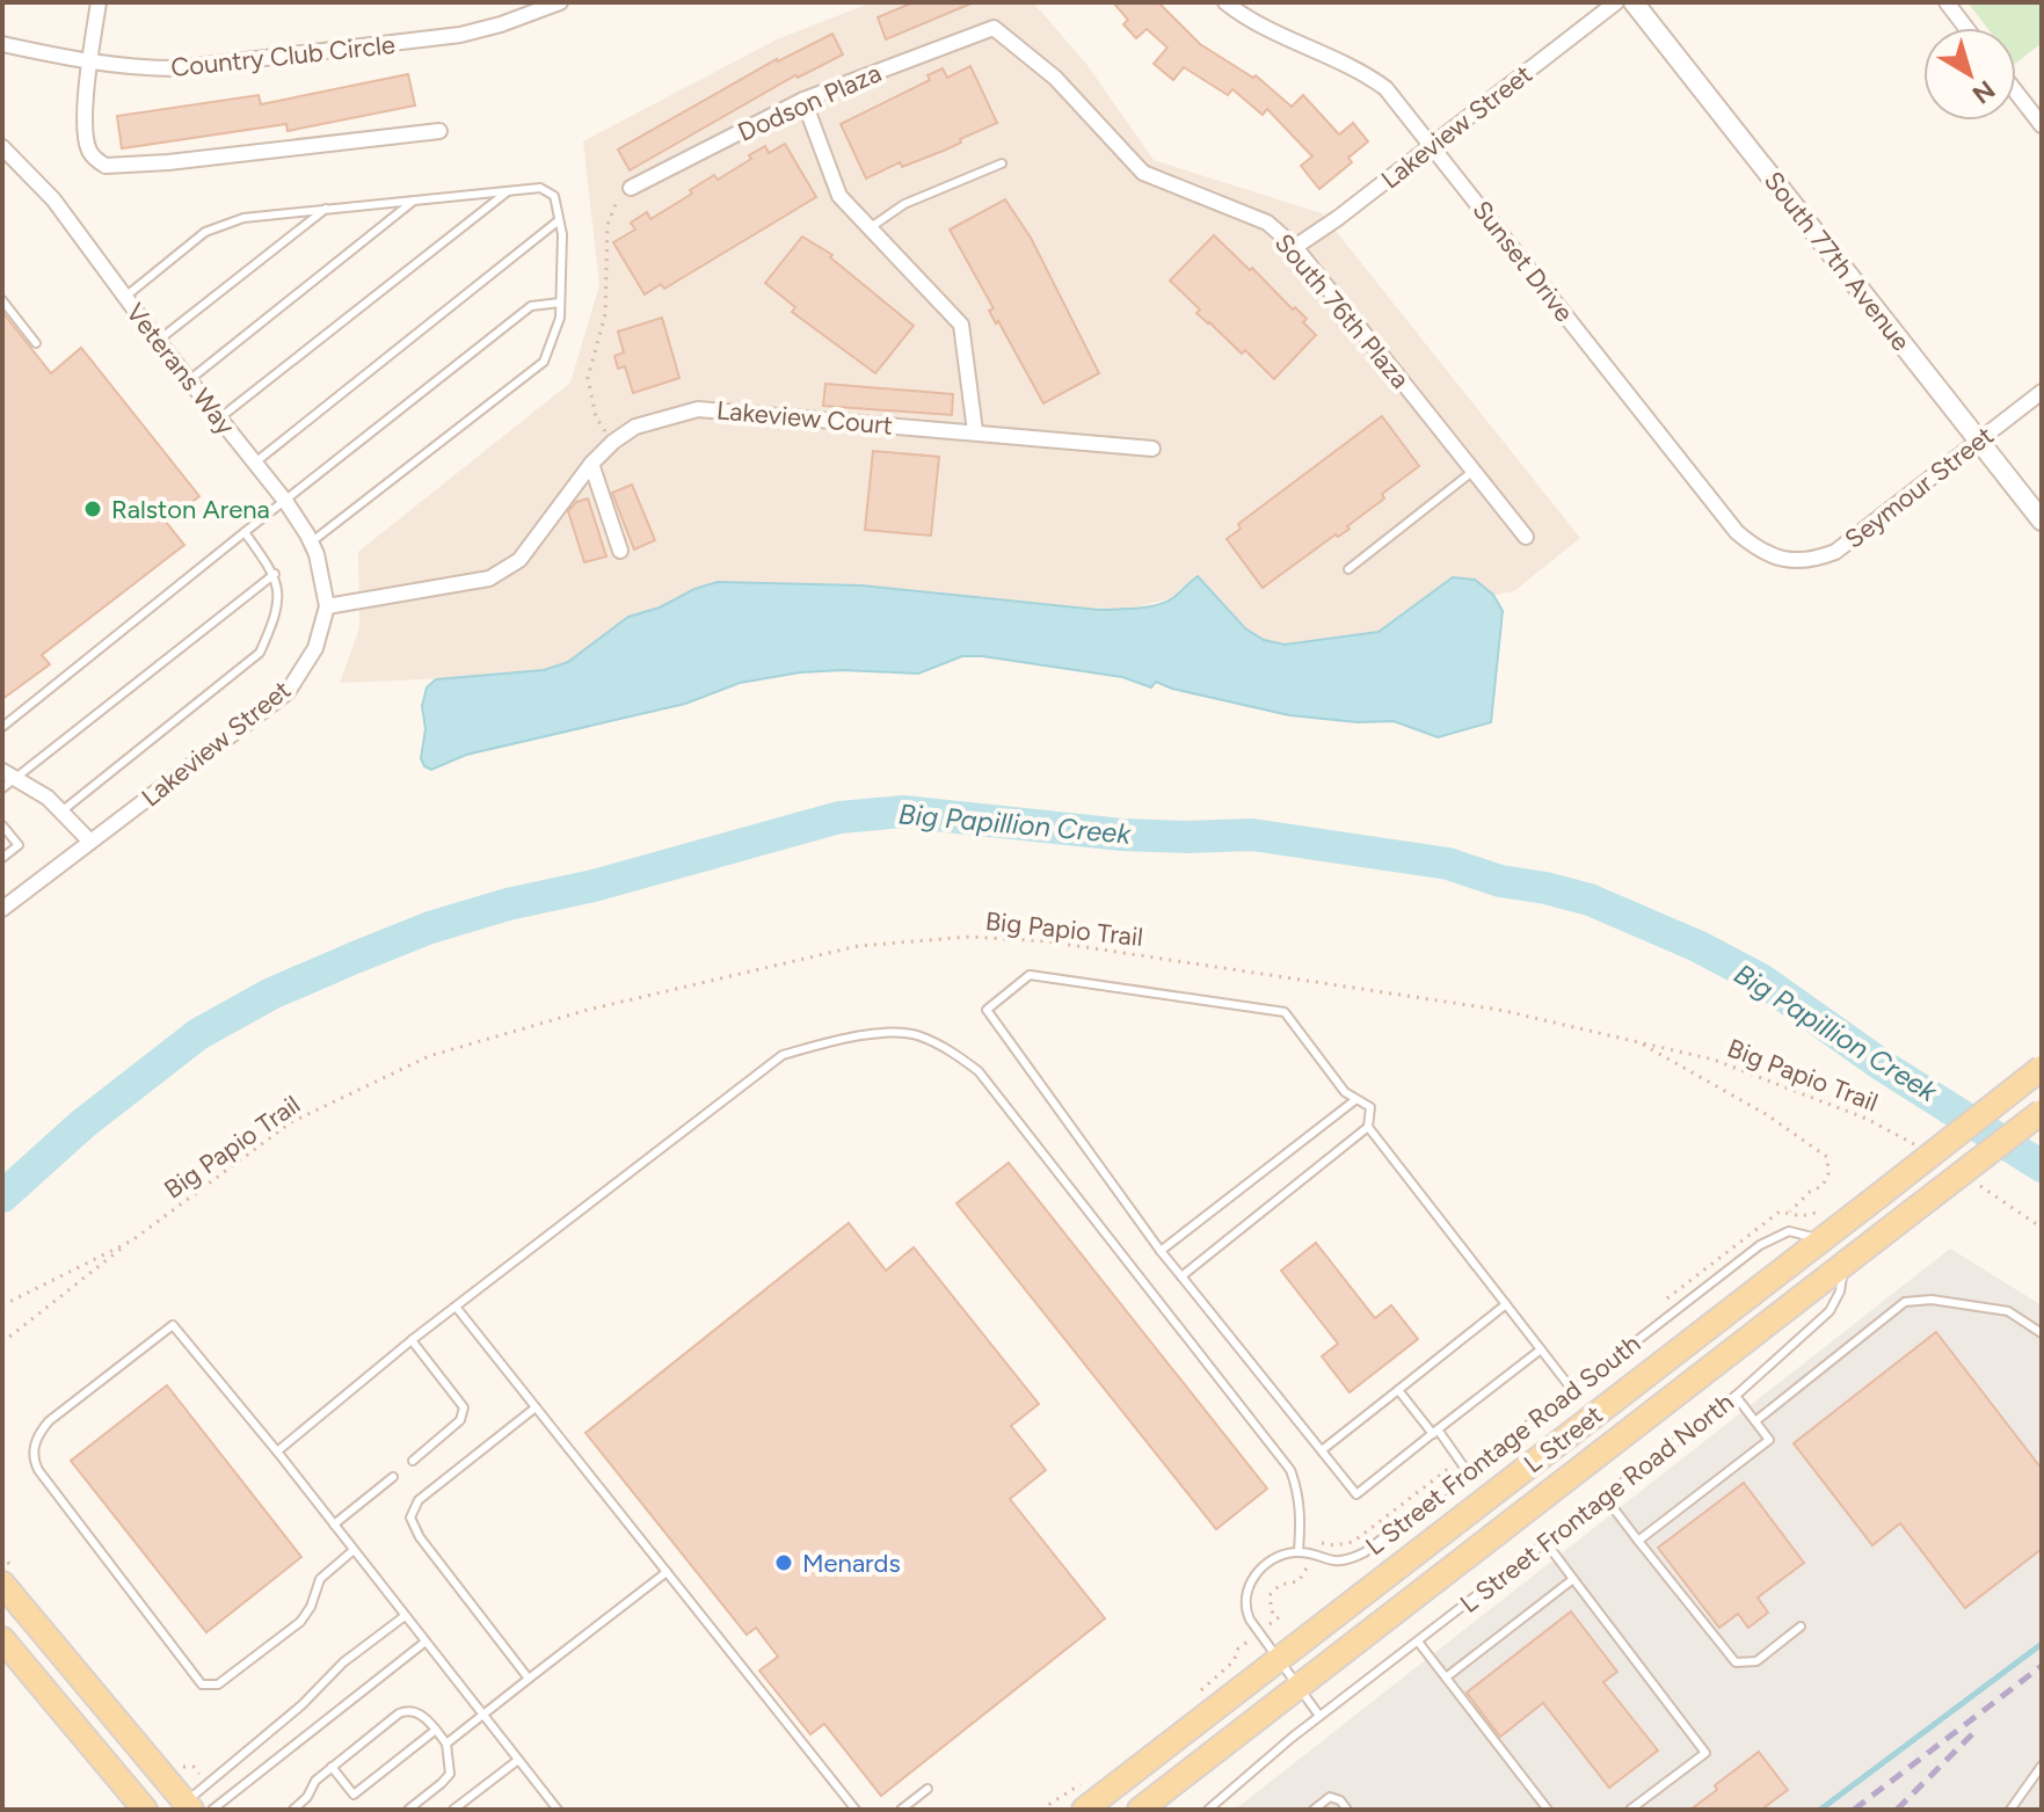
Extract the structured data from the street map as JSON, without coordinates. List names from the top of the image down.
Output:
{
  "streets": {
    "main road": ["L Street"],
    "street": [
      "Country Club Circle",
      "Dodson Plaza",
      "Lakeview Street",
      "Sunset Drive",
      "South 77th Avenue",
      "South 76th Plaza",
      "Veterans Way",
      "Lakeview Court",
      "Seymour Street"
    ],
    "lane": ["L Street Frontage Road South", "L Street Frontage Road North"],
    "path": ["Big Papio Trail"]
  },
  "crossings": [
    ["Dodson Plaza", "South 76th Plaza"],
    ["Lakeview Street", "Sunset Drive"],
    ["Lakeview Street", "South 76th Plaza"],
    ["Lakeview Street", "Veterans Way"],
    ["Lakeview Street", "Lakeview Court"],
    ["Sunset Drive", "Seymour Street"],
    ["South 77th Avenue", "Seymour Street"],
    ["Veterans Way", "Lakeview Court"],
    ["L Street", "L Street Frontage Road South"],
    ["L Street", "L Street Frontage Road North"]
  ],
  "water": ["Big Papillion Creek"],
  "places": ["Ralston Arena", "Menards"],
  "north": "bottom right"
}
